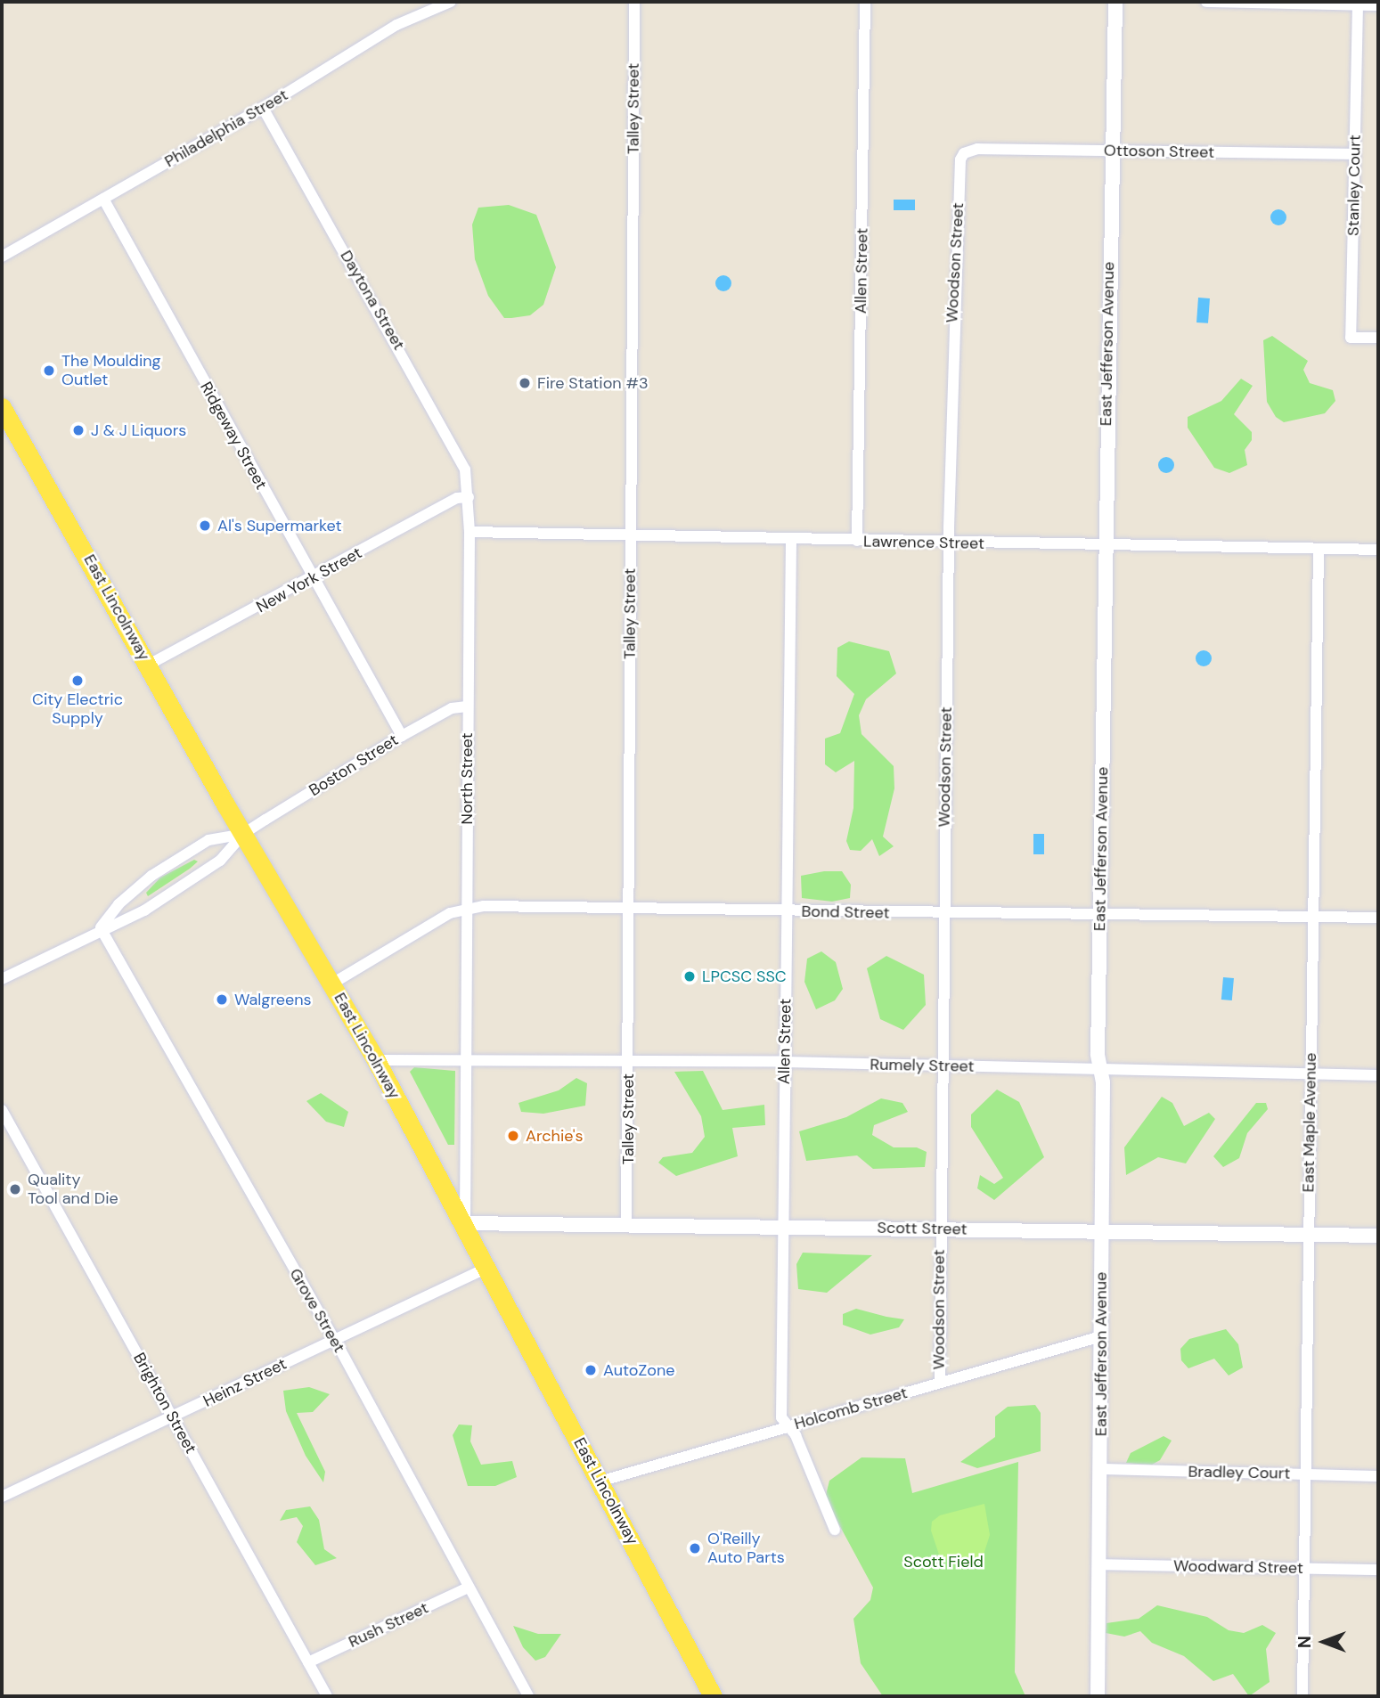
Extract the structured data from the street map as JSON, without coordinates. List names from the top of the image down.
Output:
{
  "streets": {
    "main road": ["East Lincolnway"],
    "street": [
      "Talley Street",
      "Philadelphia Street",
      "Ottoson Street",
      "Stanley Court",
      "Woodson Street",
      "Allen Street",
      "Daytona Street",
      "East Jefferson Avenue",
      "Ridgeway Street",
      "Lawrence Street",
      "New York Street",
      "Boston Street",
      "North Street",
      "Bond Street",
      "Rumely Street",
      "East Maple Avenue",
      "Scott Street",
      "Grove Street",
      "Heinz Street",
      "Brighton Street",
      "Holcomb Street",
      "Bradley Court",
      "Woodward Street",
      "Rush Street"
    ]
  },
  "crossings": [
    ["Talley Street", "Lawrence Street"],
    ["Talley Street", "Bond Street"],
    ["Talley Street", "Rumely Street"],
    ["Talley Street", "Scott Street"],
    ["Philadelphia Street", "Daytona Street"],
    ["Philadelphia Street", "Ridgeway Street"],
    ["Ottoson Street", "Stanley Court"],
    ["Ottoson Street", "Woodson Street"],
    ["Ottoson Street", "East Jefferson Avenue"],
    ["Woodson Street", "Lawrence Street"],
    ["Woodson Street", "Bond Street"],
    ["Woodson Street", "Rumely Street"],
    ["Woodson Street", "Scott Street"],
    ["Woodson Street", "Holcomb Street"],
    ["Allen Street", "Lawrence Street"],
    ["Allen Street", "Bond Street"],
    ["Allen Street", "Rumely Street"],
    ["Allen Street", "Scott Street"],
    ["Allen Street", "Holcomb Street"],
    ["Daytona Street", "New York Street"],
    ["Daytona Street", "North Street"],
    ["East Jefferson Avenue", "Lawrence Street"],
    ["East Jefferson Avenue", "Bond Street"],
    ["East Jefferson Avenue", "Rumely Street"],
    ["East Jefferson Avenue", "Scott Street"],
    ["East Jefferson Avenue", "Holcomb Street"],
    ["East Jefferson Avenue", "Bradley Court"],
    ["East Jefferson Avenue", "Woodward Street"],
    ["Ridgeway Street", "New York Street"],
    ["Ridgeway Street", "Boston Street"],
    ["Lawrence Street", "North Street"],
    ["Lawrence Street", "East Maple Avenue"],
    ["New York Street", "East Lincolnway"],
    ["New York Street", "North Street"],
    ["East Lincolnway", "Boston Street"],
    ["East Lincolnway", "North Street"],
    ["East Lincolnway", "Bond Street"],
    ["East Lincolnway", "Scott Street"],
    ["East Lincolnway", "Heinz Street"],
    ["East Lincolnway", "Holcomb Street"],
    ["Boston Street", "North Street"],
    ["Boston Street", "Grove Street"],
    ["North Street", "Bond Street"],
    ["North Street", "Rumely Street"],
    ["North Street", "Scott Street"],
    ["Bond Street", "East Maple Avenue"],
    ["Rumely Street", "East Maple Avenue"],
    ["East Maple Avenue", "Scott Street"],
    ["East Maple Avenue", "Bradley Court"],
    ["East Maple Avenue", "Woodward Street"],
    ["Grove Street", "Heinz Street"],
    ["Grove Street", "Rush Street"],
    ["Heinz Street", "Brighton Street"],
    ["Brighton Street", "Rush Street"]
  ],
  "parks": ["Scott Field"],
  "places": [
    "The Moulding Outlet",
    "Fire Station #3",
    "J & J Liquors",
    "Al's Supermarket",
    "City Electric Supply",
    "LPCSC SSC",
    "Walgreens",
    "Archie's",
    "Quality Tool and Die",
    "AutoZone",
    "O'Reilly Auto Parts"
  ],
  "north": "left"
}
